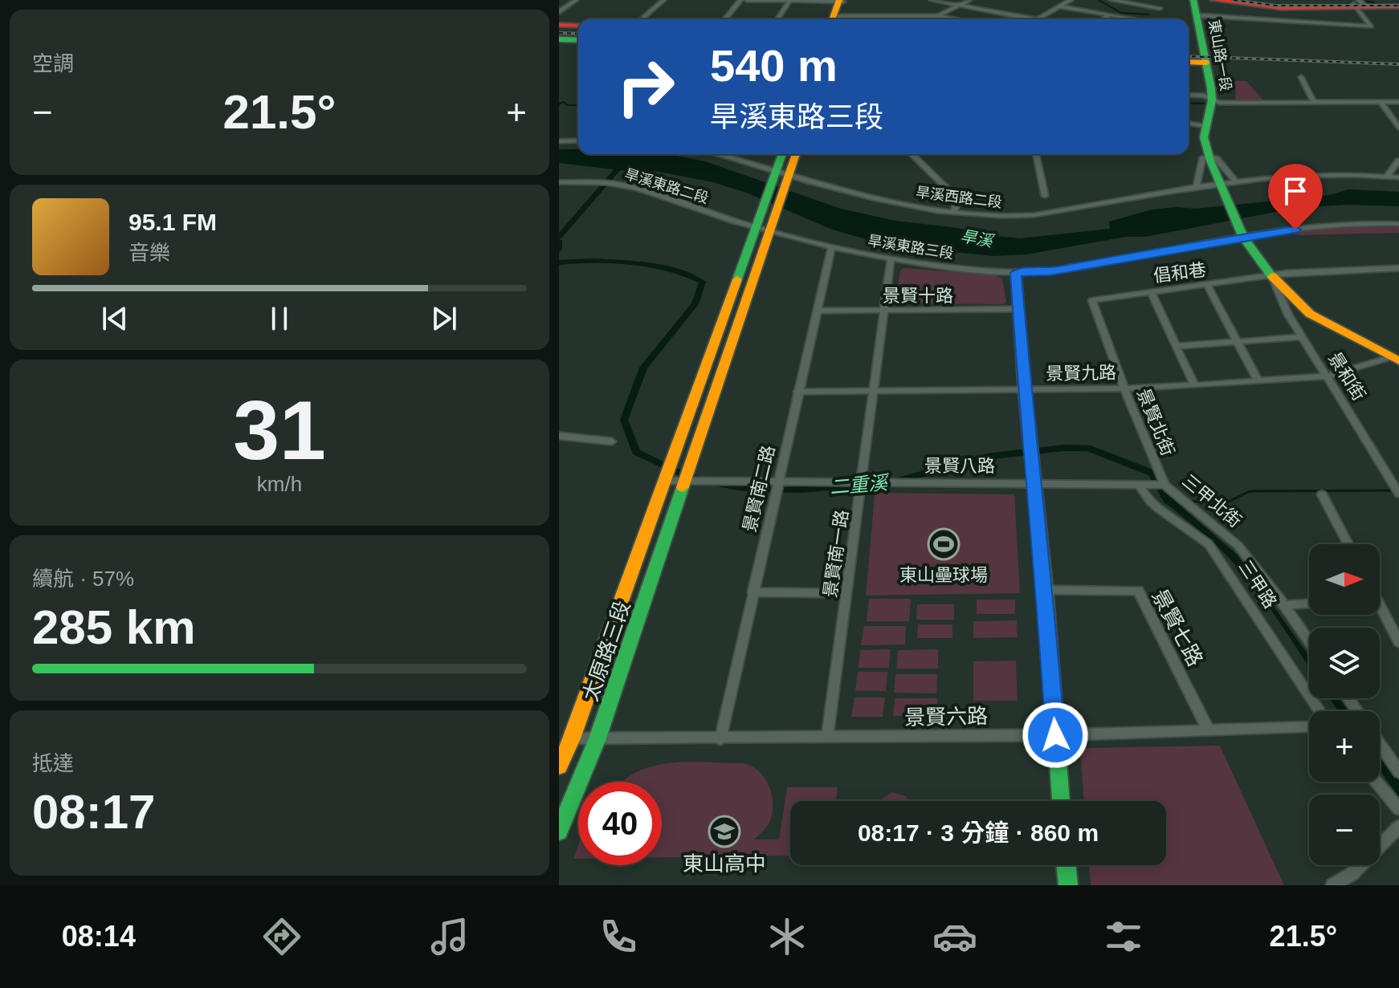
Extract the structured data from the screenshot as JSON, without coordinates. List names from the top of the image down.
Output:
{
  "streets": {
    "main road": ["東山路一段", "太原路三段"],
    "street": [
      "旱溪東路二段",
      "旱溪西路二段",
      "旱溪東路三段",
      "倡和巷",
      "景賢十路",
      "景賢九路",
      "景和街",
      "景賢北街",
      "景賢八路",
      "景賢南二路",
      "三甲北街",
      "景賢南一路",
      "三甲路",
      "景賢七路",
      "景賢六路"
    ]
  },
  "crossings": [
    ["東山路一段", "旱溪西路二段"],
    ["東山路一段", "旱溪東路三段"],
    ["旱溪東路二段", "旱溪東路三段"],
    ["旱溪東路二段", "太原路三段"],
    ["旱溪東路三段", "景賢南二路"],
    ["旱溪東路三段", "景賢南一路"],
    ["旱溪東路三段", "太原路三段"],
    ["倡和巷", "景和街"],
    ["倡和巷", "景賢北街"],
    ["景賢十路", "景賢南二路"],
    ["景賢十路", "景賢南一路"],
    ["景賢九路", "景和街"],
    ["景賢九路", "景賢北街"],
    ["景賢九路", "景賢南二路"],
    ["景賢九路", "景賢南一路"],
    ["景賢北街", "三甲北街"],
    ["景賢八路", "景賢南二路"],
    ["景賢八路", "三甲北街"],
    ["景賢八路", "景賢南一路"],
    ["景賢八路", "三甲路"],
    ["景賢八路", "太原路三段"],
    ["景賢南二路", "景賢六路"],
    ["三甲北街", "三甲路"],
    ["景賢南一路", "景賢六路"],
    ["景賢七路", "景賢六路"],
    ["太原路三段", "景賢六路"]
  ],
  "water": ["旱溪", "二重溪"],
  "places": {
    "sports": ["東山壘球場"],
    "school or university": ["東山高中"]
  },
  "north": "right",
  "page": {
    "tile": [
      "空調",
      ["31", "km/h"],
      ["續航 · 57%", "285 km"],
      ["抵達", "08:17"]
    ],
    "turn": ["540 m", "旱溪東路三段"],
    "heat": ["−", "21.5°", "+"],
    "song": ["95.1 FM", "音樂"],
    "map_buttons": ["+", "−"],
    "limit": "40",
    "trip": "08:17 · 3 分鐘 · 860 m",
    "tabs": ["08:14", "21.5°"]
  }
}
